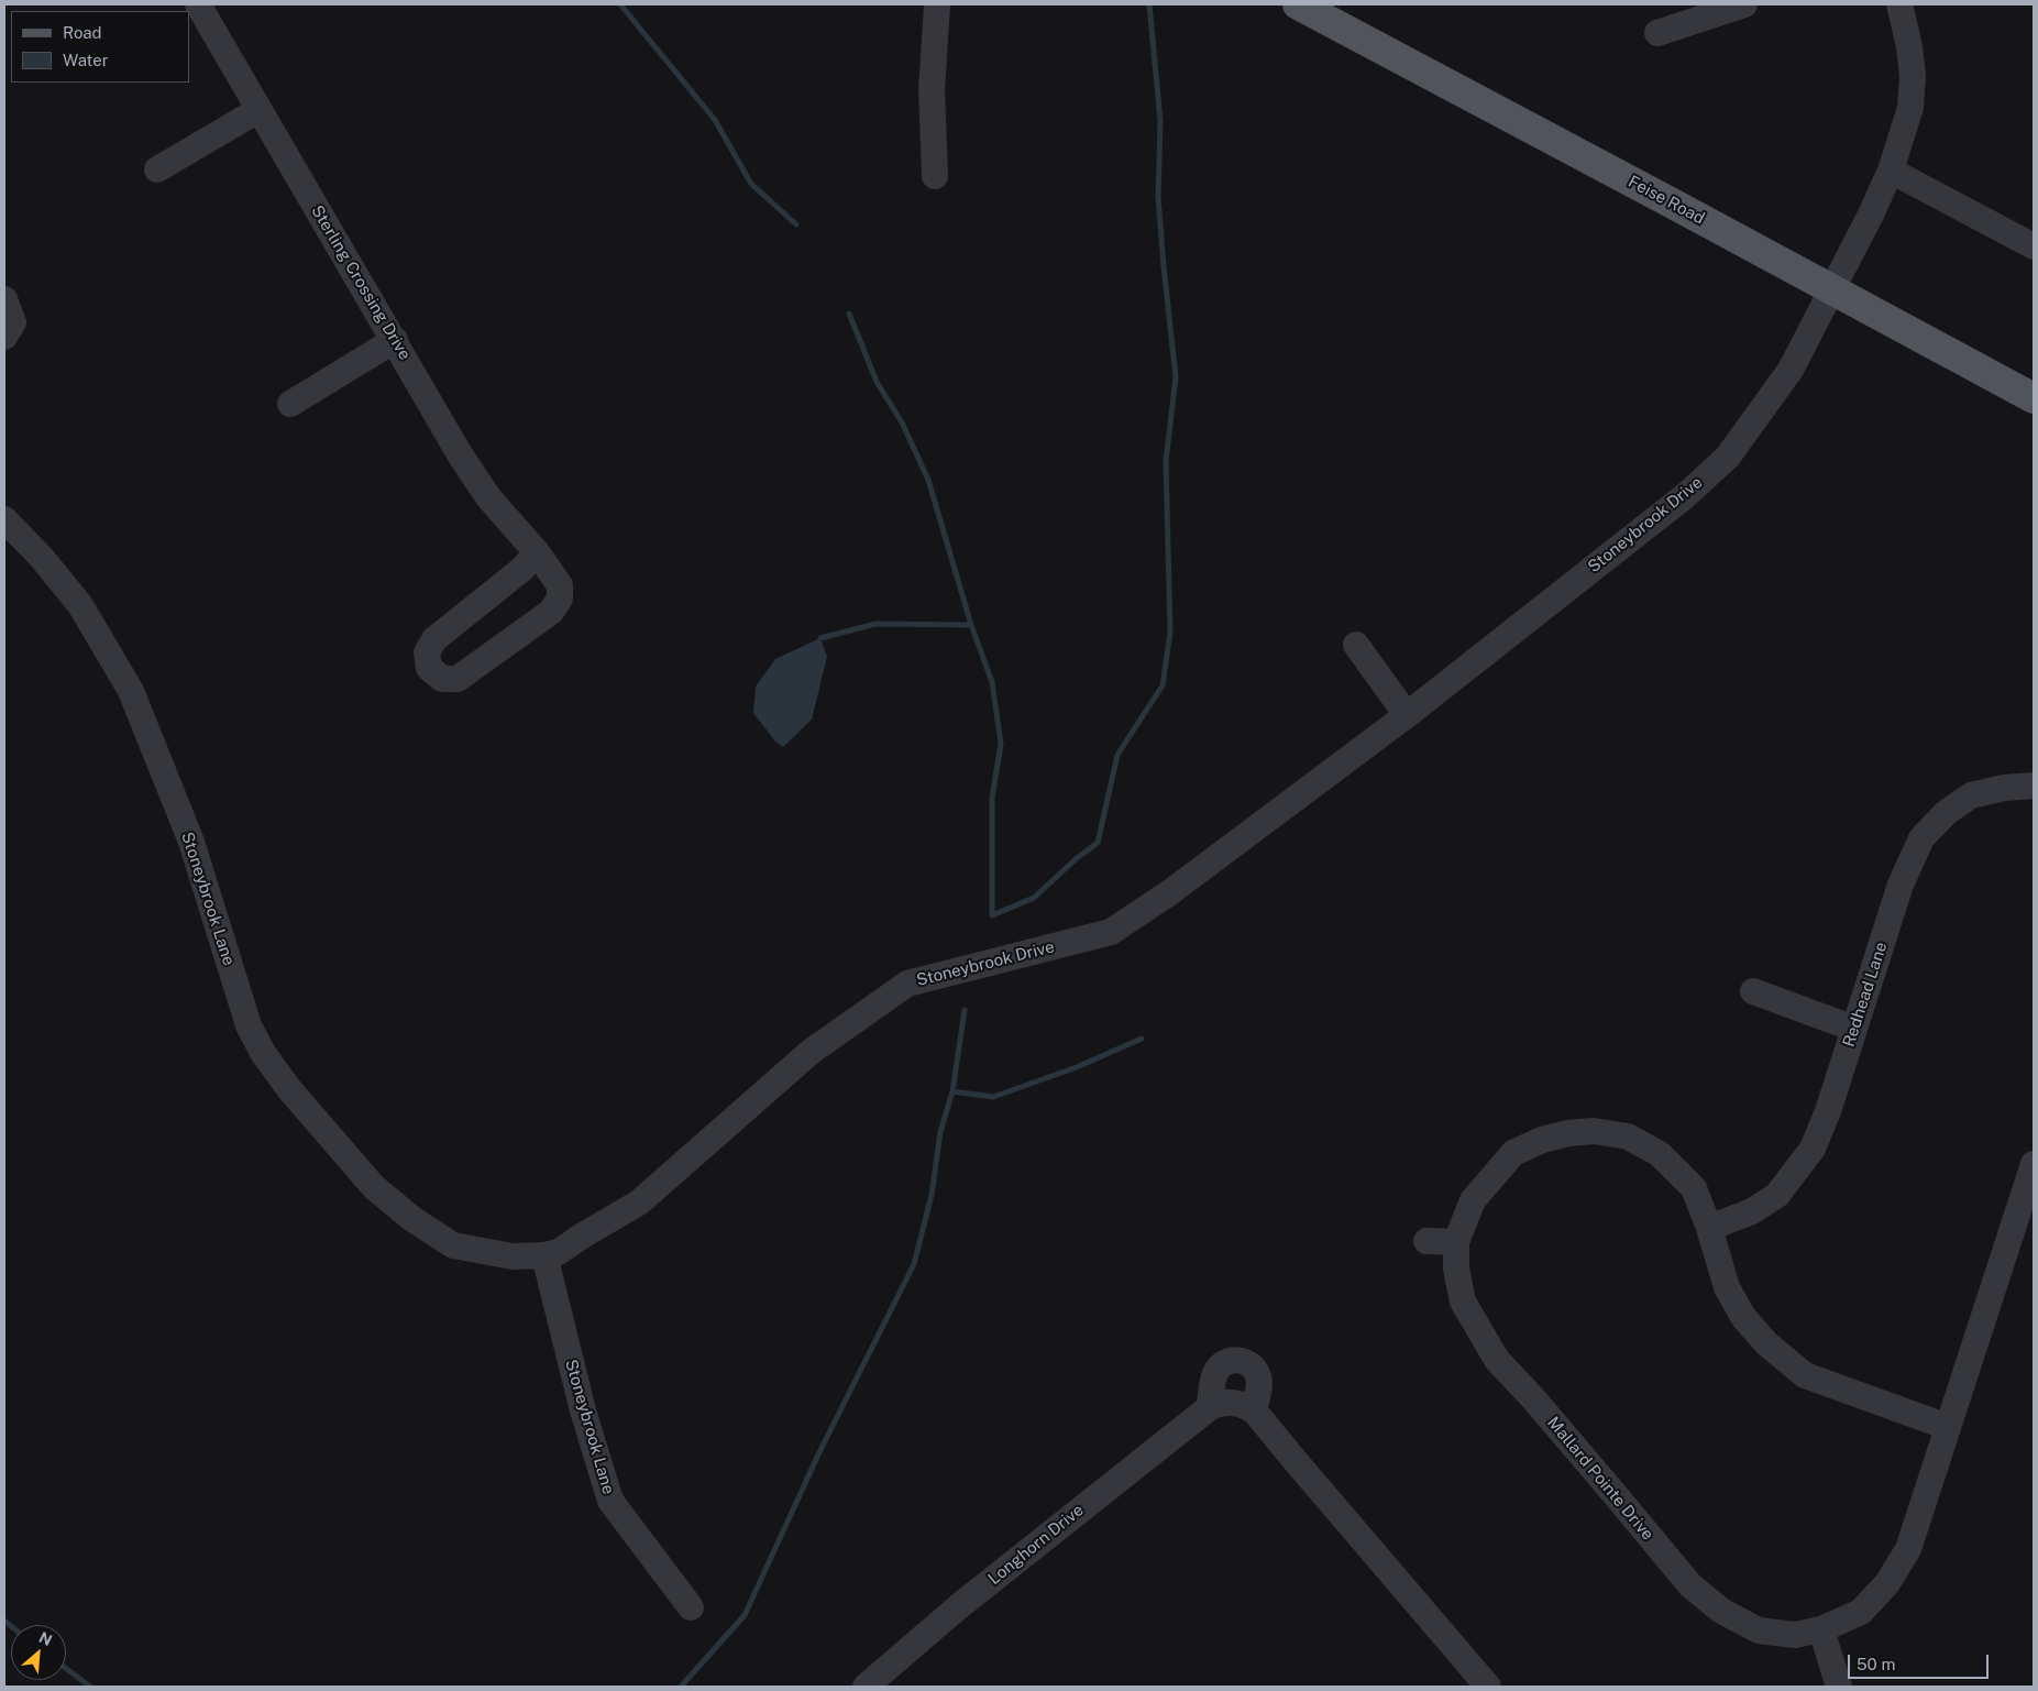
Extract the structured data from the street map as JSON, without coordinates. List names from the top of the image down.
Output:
{
  "streets": {
    "main road": ["Feise Road"],
    "street": [
      "Sterling Crossing Drive",
      "Stoneybrook Drive",
      "Stoneybrook Lane",
      "Redhead Lane",
      "Mallard Pointe Drive",
      "Longhorn Drive"
    ]
  },
  "crossings": [
    ["Feise Road", "Stoneybrook Drive"],
    ["Stoneybrook Drive", "Stoneybrook Lane"],
    ["Redhead Lane", "Mallard Pointe Drive"]
  ],
  "legend": ["Road", "Water"],
  "scale_bar": "50 m",
  "north": "top right"
}
